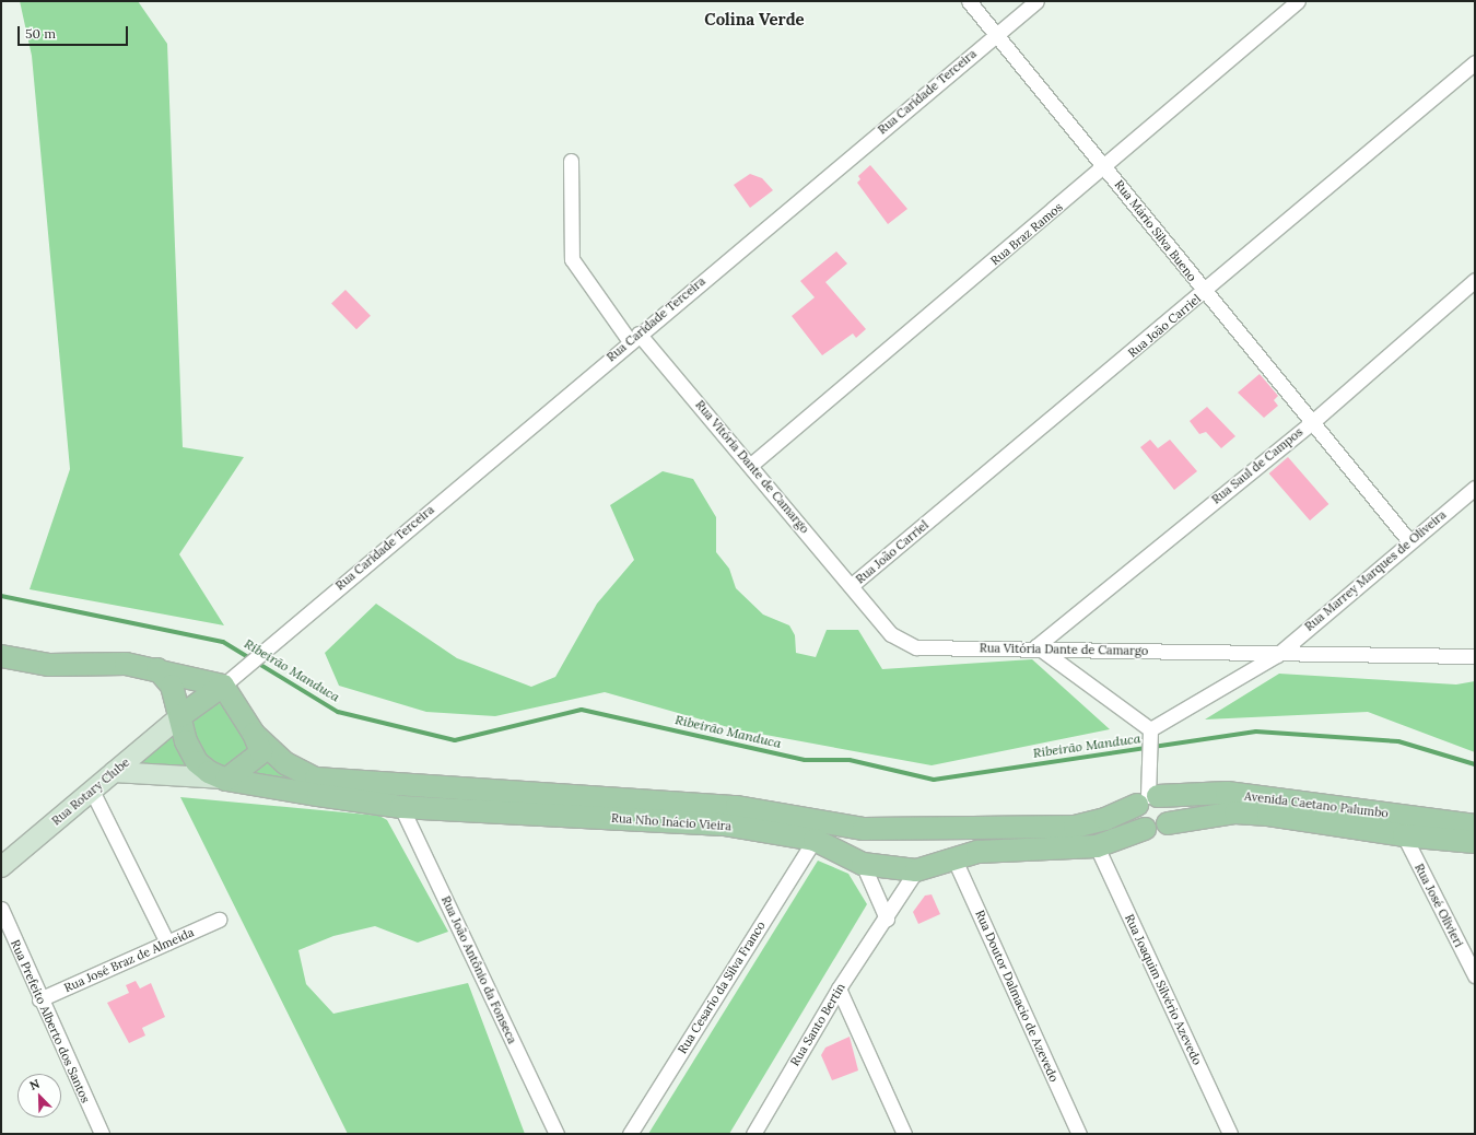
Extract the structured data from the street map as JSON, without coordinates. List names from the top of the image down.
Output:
{
  "streets": {
    "main road": ["Rua Rotary Clube", "Avenida Caetano Palumbo", "Rua Nho Inácio Vieira"],
    "street": [
      "Rua Caridade Terceira",
      "Rua Mário Silva Bueno",
      "Rua Braz Ramos",
      "Rua João Carriel",
      "Rua Saul de Campos",
      "Rua Vitória Dante de Camargo",
      "Rua Marrey Marques de Oliveira",
      "Rua José Olivieri",
      "Rua José Braz de Almeida",
      "Rua João Antônio da Fonseca",
      "Rua Cesario da Silva Franco",
      "Rua Joaquim Silvério Azevedo",
      "Rua Doutor Dalmacio de Azevedo",
      "Rua Prefeito Alberto dos Santos",
      "Rua Santo Bertin"
    ]
  },
  "crossings": [
    ["Rua Caridade Terceira", "Rua Mário Silva Bueno"],
    ["Rua Caridade Terceira", "Rua Vitória Dante de Camargo"],
    ["Rua Mário Silva Bueno", "Rua Braz Ramos"],
    ["Rua Mário Silva Bueno", "Rua João Carriel"],
    ["Rua Mário Silva Bueno", "Rua Saul de Campos"],
    ["Rua Mário Silva Bueno", "Rua Marrey Marques de Oliveira"],
    ["Rua Braz Ramos", "Rua Vitória Dante de Camargo"],
    ["Rua João Carriel", "Rua Vitória Dante de Camargo"],
    ["Rua Saul de Campos", "Rua Vitória Dante de Camargo"],
    ["Rua Vitória Dante de Camargo", "Rua Marrey Marques de Oliveira"],
    ["Avenida Caetano Palumbo", "Rua Nho Inácio Vieira"],
    ["Avenida Caetano Palumbo", "Rua José Olivieri"],
    ["Rua Nho Inácio Vieira", "Rua João Antônio da Fonseca"],
    ["Rua Nho Inácio Vieira", "Rua Cesario da Silva Franco"],
    ["Rua Nho Inácio Vieira", "Rua Joaquim Silvério Azevedo"],
    ["Rua Nho Inácio Vieira", "Rua Doutor Dalmacio de Azevedo"],
    ["Rua Nho Inácio Vieira", "Rua Santo Bertin"],
    ["Rua José Braz de Almeida", "Rua Prefeito Alberto dos Santos"]
  ],
  "districts": ["Colina Verde"],
  "water": ["Ribeirão Manduca"],
  "scale_bar": "50 m",
  "north": "top left"
}
